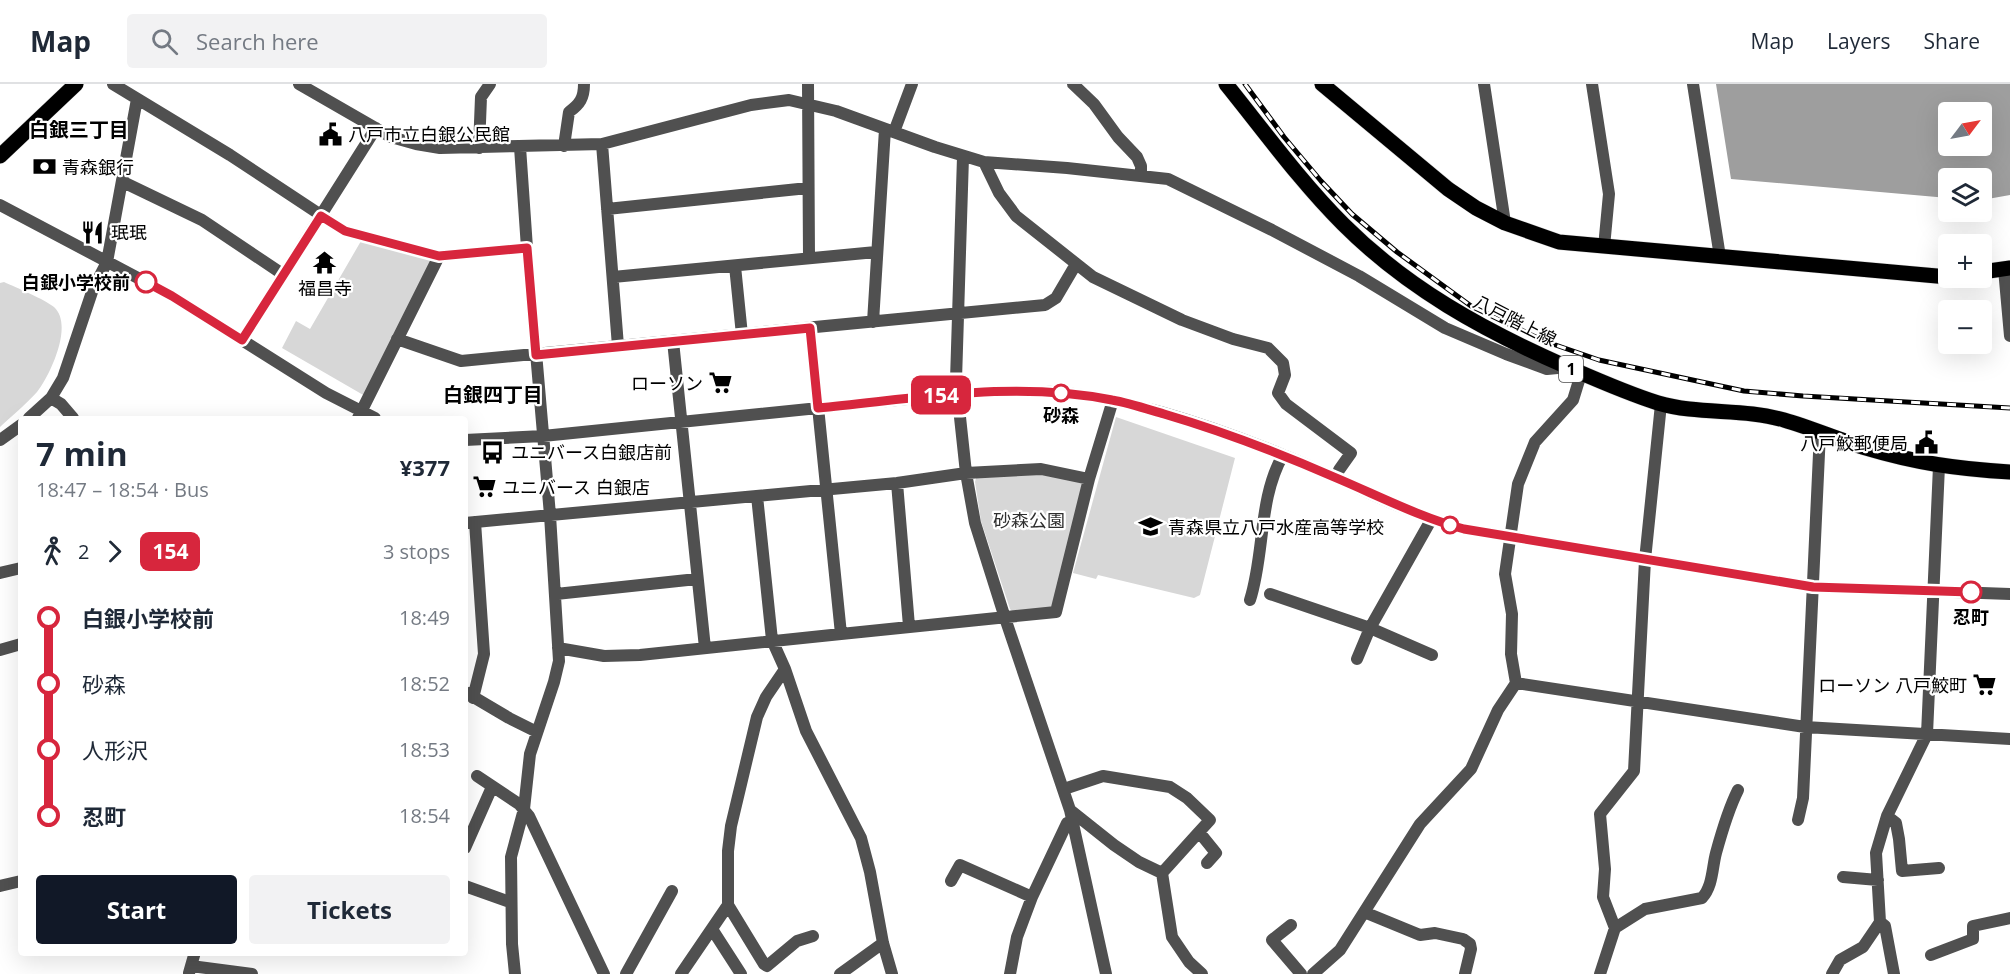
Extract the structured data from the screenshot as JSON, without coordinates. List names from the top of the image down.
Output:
{
  "streets": {
    "main road": ["八戸階上線", "1"]
  },
  "districts": ["白銀三丁目", "白銀四丁目"],
  "parks": ["砂森公園"],
  "places": {
    "public building": ["八戸市立白銀公民館", "八戸鮫郵便局"],
    "bank": ["青森銀行"],
    "restaurant": ["珉珉"],
    "temple": ["福昌寺"],
    "other": ["白銀小学校前", "砂森", "忍町"],
    "supermarket": ["ローソン", "ユニバース 白銀店", "ローソン 八戸鮫町"],
    "bus stop": ["ユニバース白銀店前"],
    "school or university": ["青森県立八戸水産高等学校"]
  },
  "lines": ["bus line 154"],
  "north": "top right",
  "page": {
    "header": "Map",
    "search": "Search here",
    "nav": ["Map", "Layers", "Share"],
    "on_map": "154",
    "map_buttons": ["+", "−"],
    "heading": ["7 min", "18:47 – 18:54 · Bus", "¥377"],
    "legs": ["2", "154", "3 stops"],
    "list": [
      {
        "name": "白銀小学校前",
        "value": "18:49"
      },
      {
        "name": "砂森",
        "value": "18:52"
      },
      {
        "name": "人形沢",
        "value": "18:53"
      },
      {
        "name": "忍町",
        "value": "18:54"
      }
    ],
    "buttons": ["Start", "Tickets"]
  }
}
